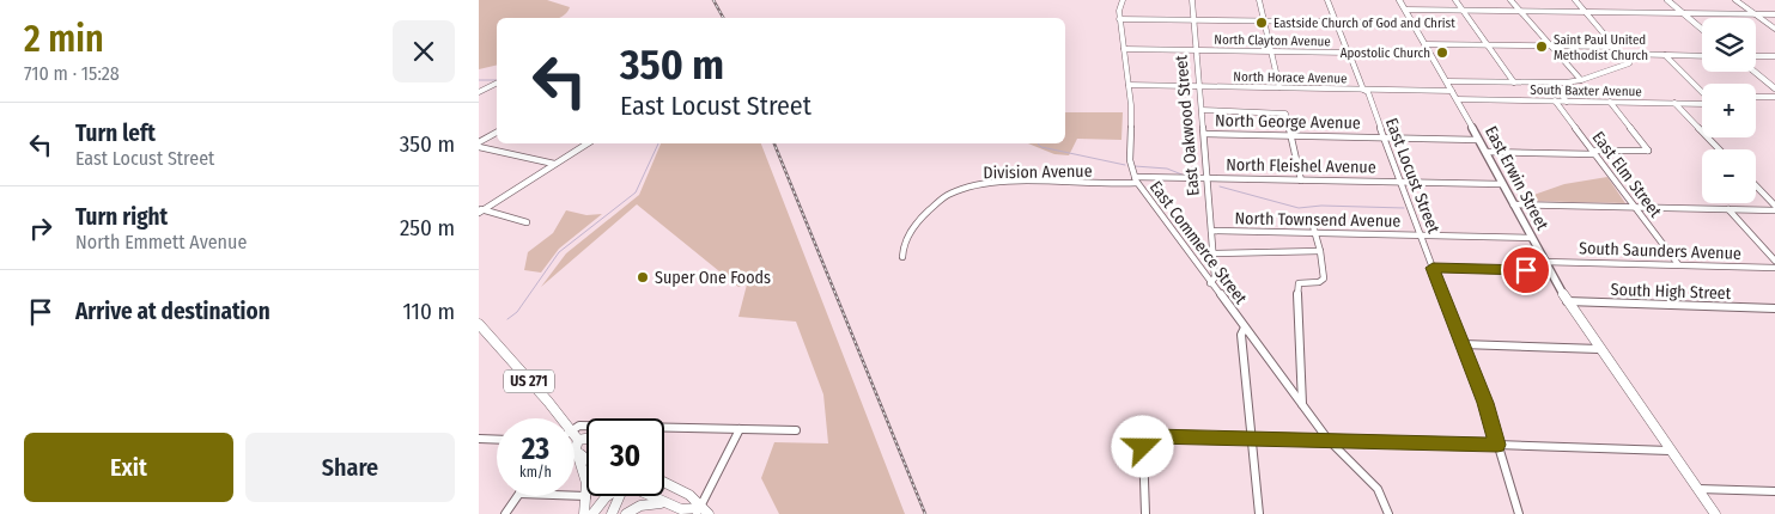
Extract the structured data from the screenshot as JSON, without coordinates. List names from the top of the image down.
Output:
{
  "streets": {
    "main road": ["East Erwin Street", "US 271"],
    "street": [
      "North Clayton Avenue",
      "North Horace Avenue",
      "South Baxter Avenue",
      "North George Avenue",
      "East Oakwood Street",
      "North Fleishel Avenue",
      "Division Avenue",
      "East Elm Street",
      "East Locust Street",
      "North Townsend Avenue",
      "East Commerce Street",
      "South Saunders Avenue",
      "South High Street"
    ]
  },
  "crossings": [
    ["North Clayton Avenue", "East Oakwood Street"],
    ["North Clayton Avenue", "East Locust Street"],
    ["North Clayton Avenue", "East Commerce Street"],
    ["North Horace Avenue", "East Oakwood Street"],
    ["North Horace Avenue", "East Locust Street"],
    ["North Horace Avenue", "East Erwin Street"],
    ["North Horace Avenue", "East Commerce Street"],
    ["South Baxter Avenue", "East Elm Street"],
    ["South Baxter Avenue", "East Erwin Street"],
    ["North George Avenue", "East Oakwood Street"],
    ["North George Avenue", "East Locust Street"],
    ["North George Avenue", "East Erwin Street"],
    ["East Oakwood Street", "North Fleishel Avenue"],
    ["East Oakwood Street", "North Townsend Avenue"],
    ["East Oakwood Street", "East Commerce Street"],
    ["North Fleishel Avenue", "Division Avenue"],
    ["North Fleishel Avenue", "East Locust Street"],
    ["North Fleishel Avenue", "East Erwin Street"],
    ["North Fleishel Avenue", "East Commerce Street"],
    ["Division Avenue", "East Commerce Street"],
    ["East Elm Street", "South Saunders Avenue"],
    ["East Locust Street", "North Townsend Avenue"],
    ["East Erwin Street", "North Townsend Avenue"],
    ["East Erwin Street", "South Saunders Avenue"],
    ["East Erwin Street", "South High Street"]
  ],
  "places": [
    "Eastside Church of God and Christ",
    "Saint Paul United Methodist Church",
    "Apostolic Church",
    "Super One Foods"
  ],
  "page": {
    "heading": ["2 min", "710 m · 15:28"],
    "map_buttons": ["+", "−"],
    "turn": ["350 m", "East Locust Street"],
    "list": [
      {
        "name": "Turn left",
        "note": "East Locust Street",
        "value": "350 m"
      },
      {
        "name": "Turn right",
        "note": "North Emmett Avenue",
        "value": "250 m"
      },
      {
        "name": "Arrive at destination",
        "value": "110 m"
      }
    ],
    "speed": "23 km/h",
    "limit": "30",
    "buttons": ["Exit", "Share"]
  }
}
